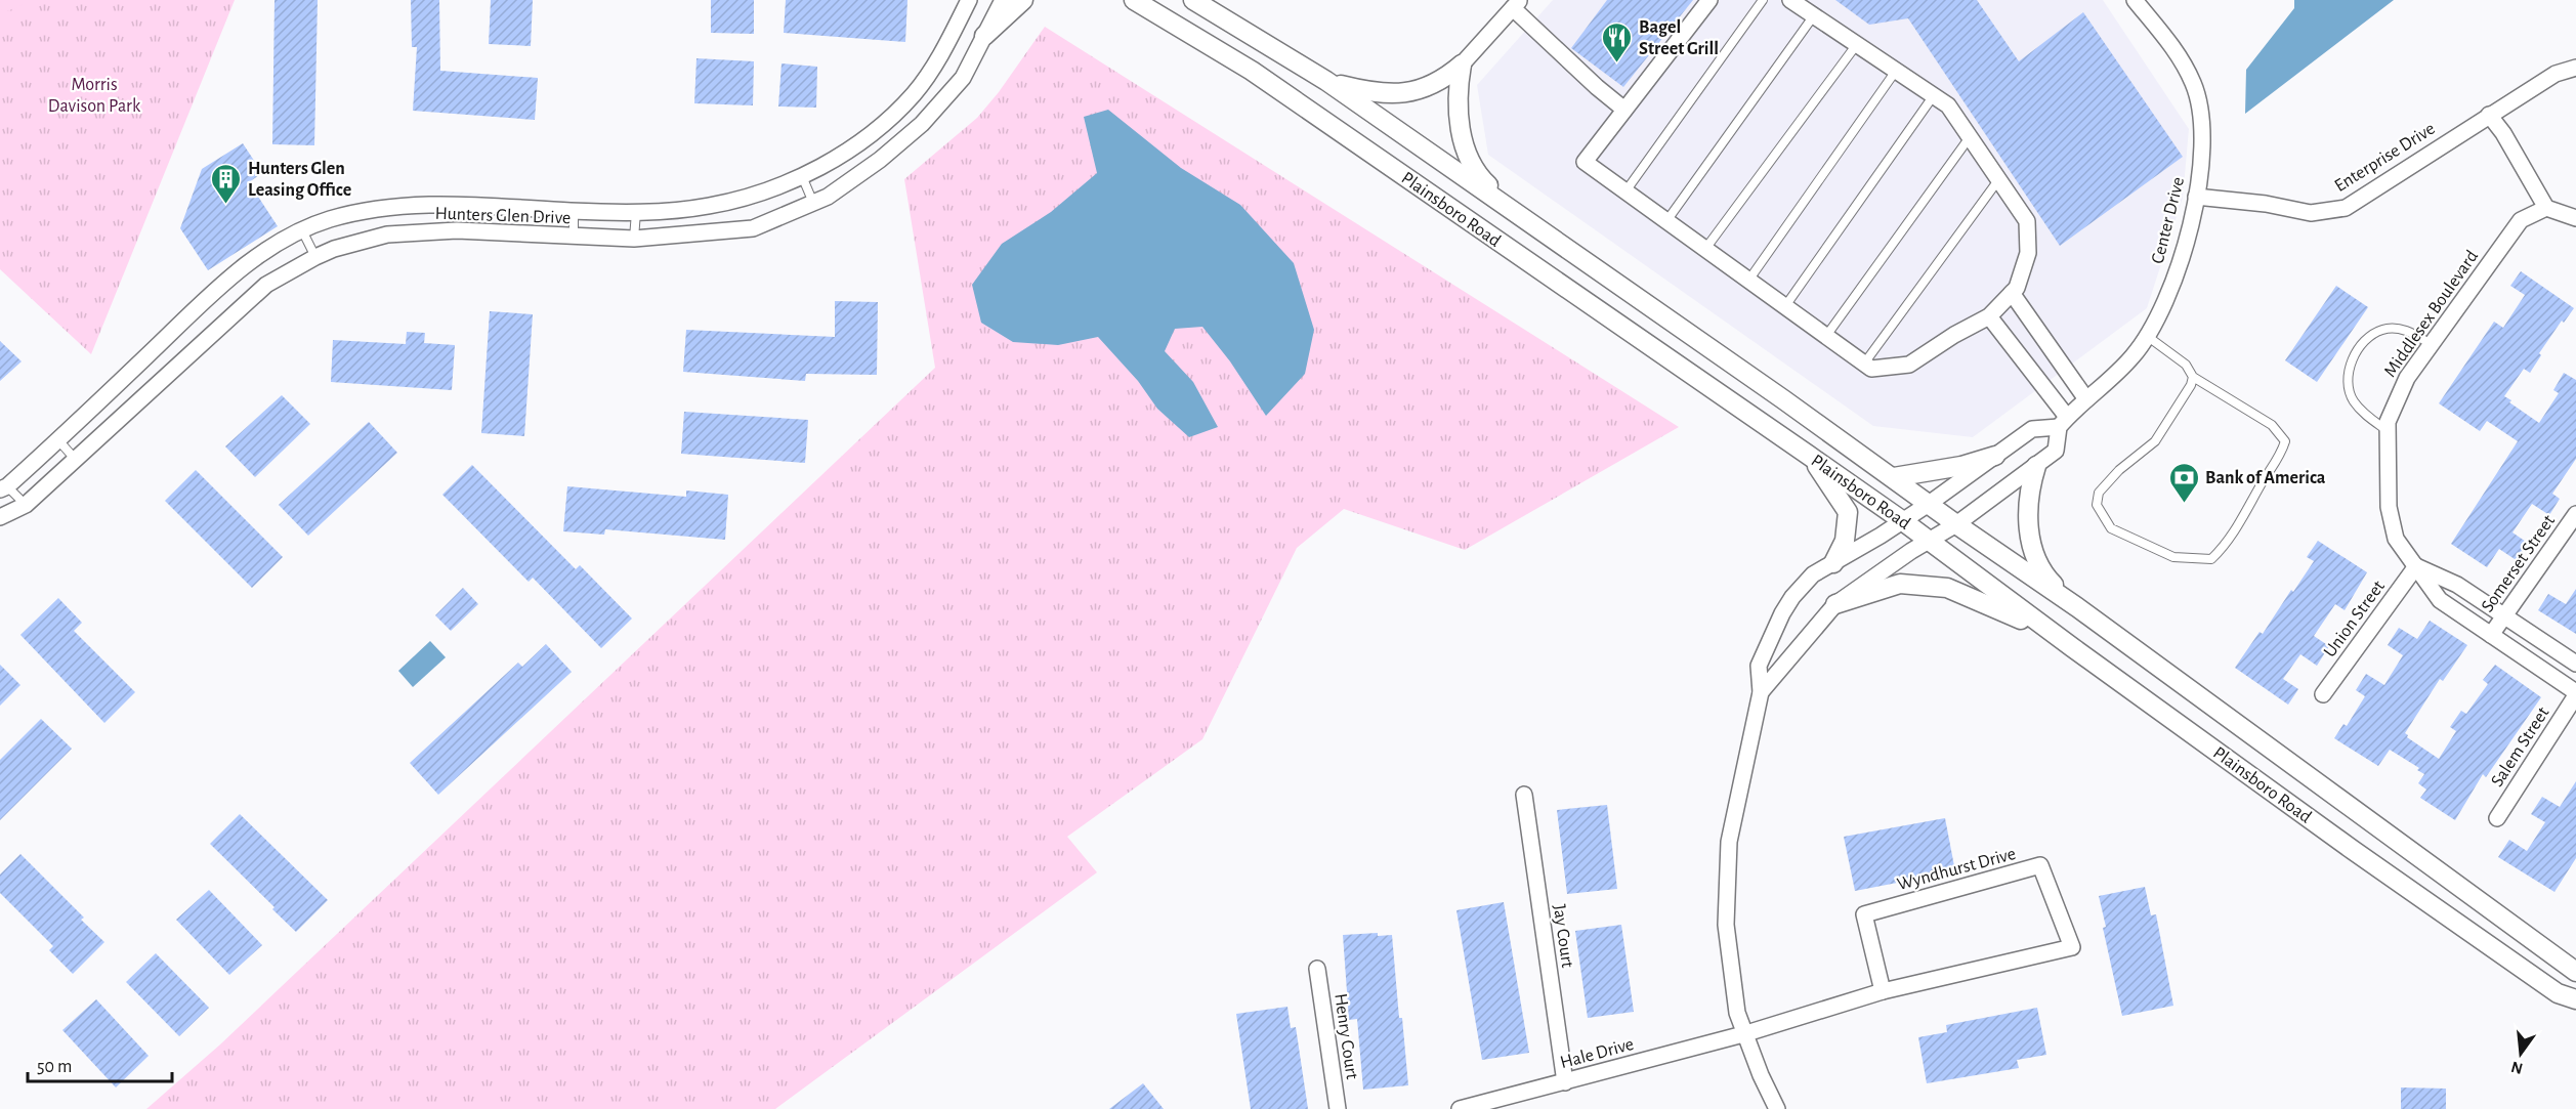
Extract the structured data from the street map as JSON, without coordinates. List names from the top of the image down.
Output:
{
  "streets": {
    "street": [
      "Enterprise Drive",
      "Plainsboro Road",
      "Hunters Glen Drive",
      "Center Drive",
      "Middlesex Boulevard",
      "Somerset Street",
      "Union Street",
      "Salem Street",
      "Wyndhurst Drive",
      "Jay Court",
      "Henry Court",
      "Hale Drive"
    ]
  },
  "crossings": [
    ["Enterprise Drive", "Center Drive"],
    ["Middlesex Boulevard", "Somerset Street"],
    ["Middlesex Boulevard", "Union Street"],
    ["Middlesex Boulevard", "Salem Street"],
    ["Wyndhurst Drive", "Hale Drive"],
    ["Jay Court", "Hale Drive"]
  ],
  "parks": ["Morris Davison Park"],
  "places": {
    "restaurant": ["Bagel Street Grill"],
    "building": ["Hunters Glen Leasing Office"],
    "bank": ["Bank of America"]
  },
  "scale_bar": "50 m",
  "north": "bottom"
}
